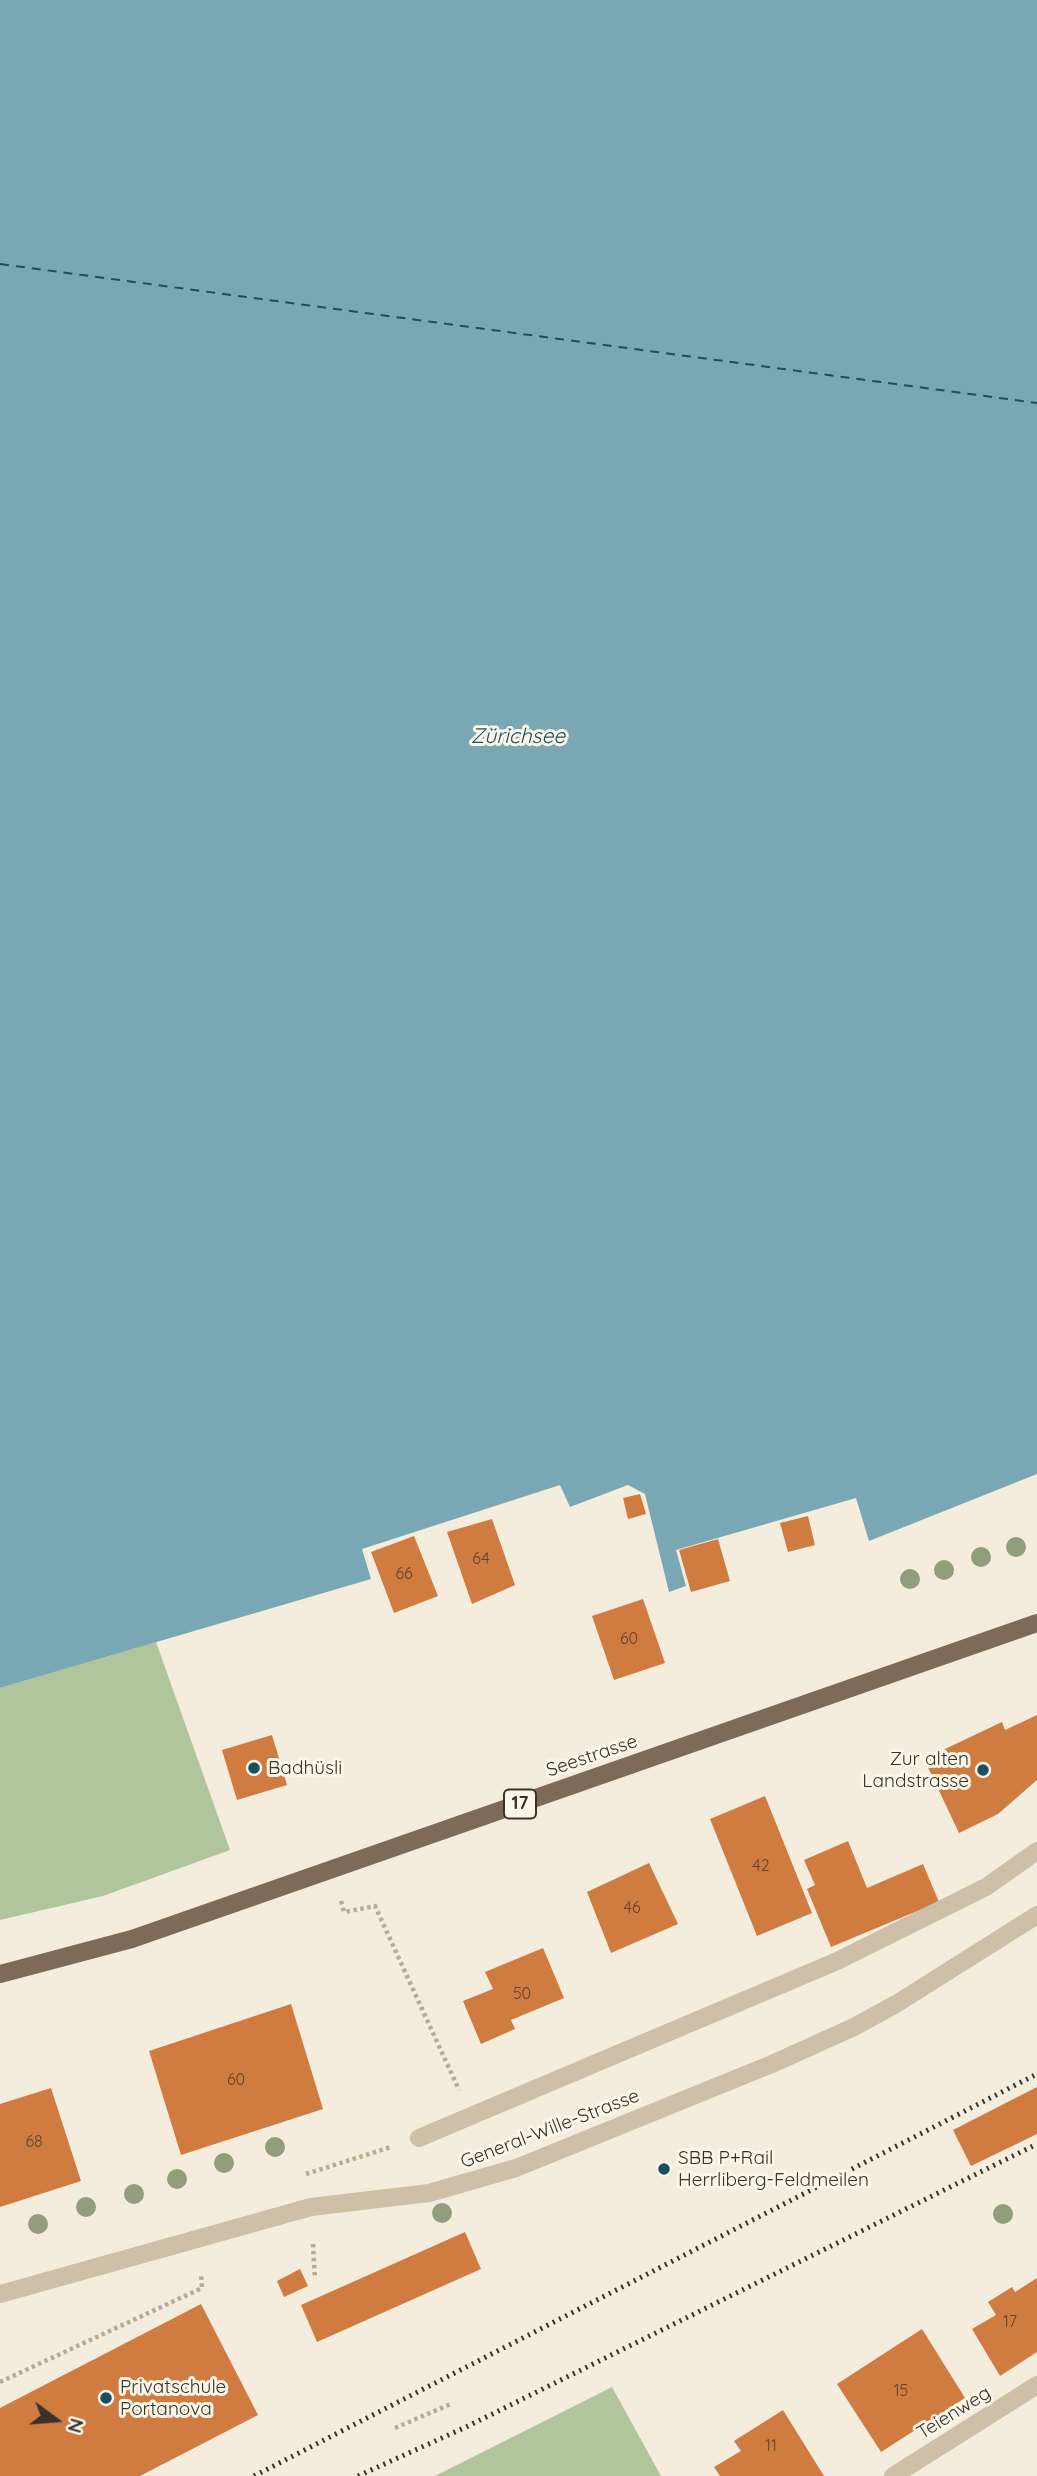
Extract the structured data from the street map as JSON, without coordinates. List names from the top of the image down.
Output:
{
  "streets": {
    "main road": ["Seestrasse", "17"],
    "street": ["General-Wille-Strasse", "Teienweg"]
  },
  "water": ["Zürichsee"],
  "places": [
    "Badhüsli",
    "Zur alten Landstrasse",
    "SBB P+Rail Herrliberg-Feldmeilen",
    "Privatschule Portanova"
  ],
  "house_numbers": [
    "64",
    "66",
    "60",
    "42",
    "46",
    "50",
    "60",
    "68",
    "17",
    "15",
    "11"
  ],
  "north": "right"
}
